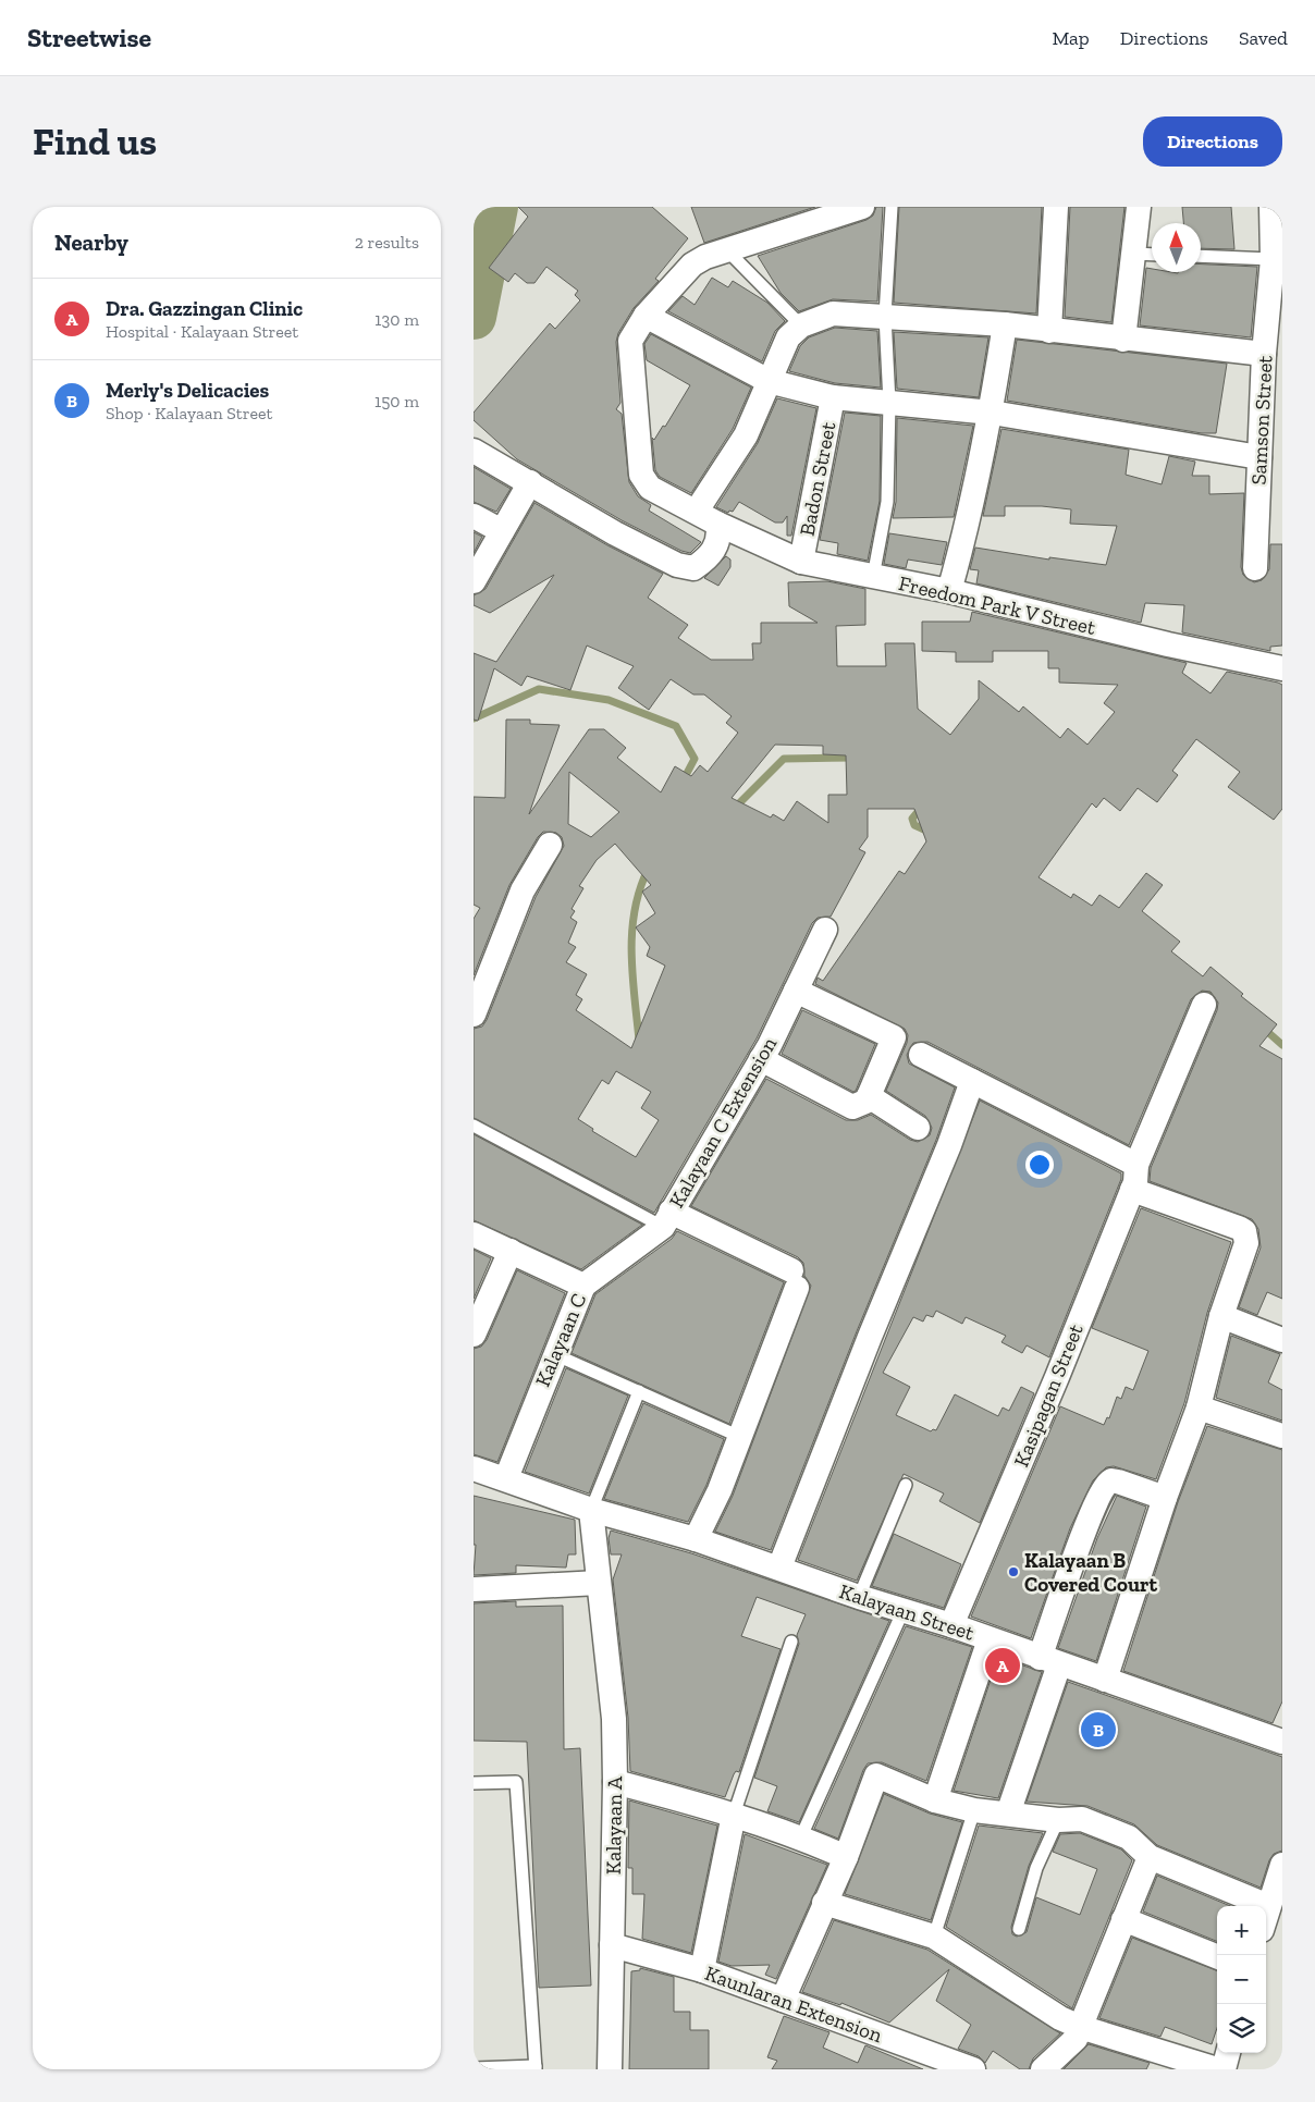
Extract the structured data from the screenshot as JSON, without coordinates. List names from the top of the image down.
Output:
{
  "streets": {
    "street": [
      "Samson Street",
      "Badon Street",
      "Freedom Park V Street",
      "Kalayaan C Extension",
      "Kalayaan C",
      "Kasipagan Street",
      "Kalayaan Street",
      "Kalayaan A",
      "Kaunlaran Extension"
    ]
  },
  "crossings": [
    ["Badon Street", "Freedom Park V Street"],
    ["Kalayaan C Extension", "Kalayaan C"],
    ["Kalayaan C", "Kalayaan Street"],
    ["Kasipagan Street", "Kalayaan Street"],
    ["Kalayaan Street", "Kalayaan A"],
    ["Kalayaan A", "Kaunlaran Extension"]
  ],
  "places": ["Kalayaan B Covered Court"],
  "north": "top",
  "page": {
    "header": "Streetwise",
    "nav": ["Map", "Directions", "Saved"],
    "buttons": "Directions",
    "title": "Find us",
    "heading": ["Nearby", "2 results"],
    "list": [
      {
        "mark": "A",
        "name": "Dra. Gazzingan Clinic",
        "note": "Hospital · Kalayaan Street",
        "value": "130 m"
      },
      {
        "mark": "B",
        "name": "Merly's Delicacies",
        "note": "Shop · Kalayaan Street",
        "value": "150 m"
      }
    ],
    "pins": ["A", "B"],
    "map_buttons": ["+", "−"]
  }
}
